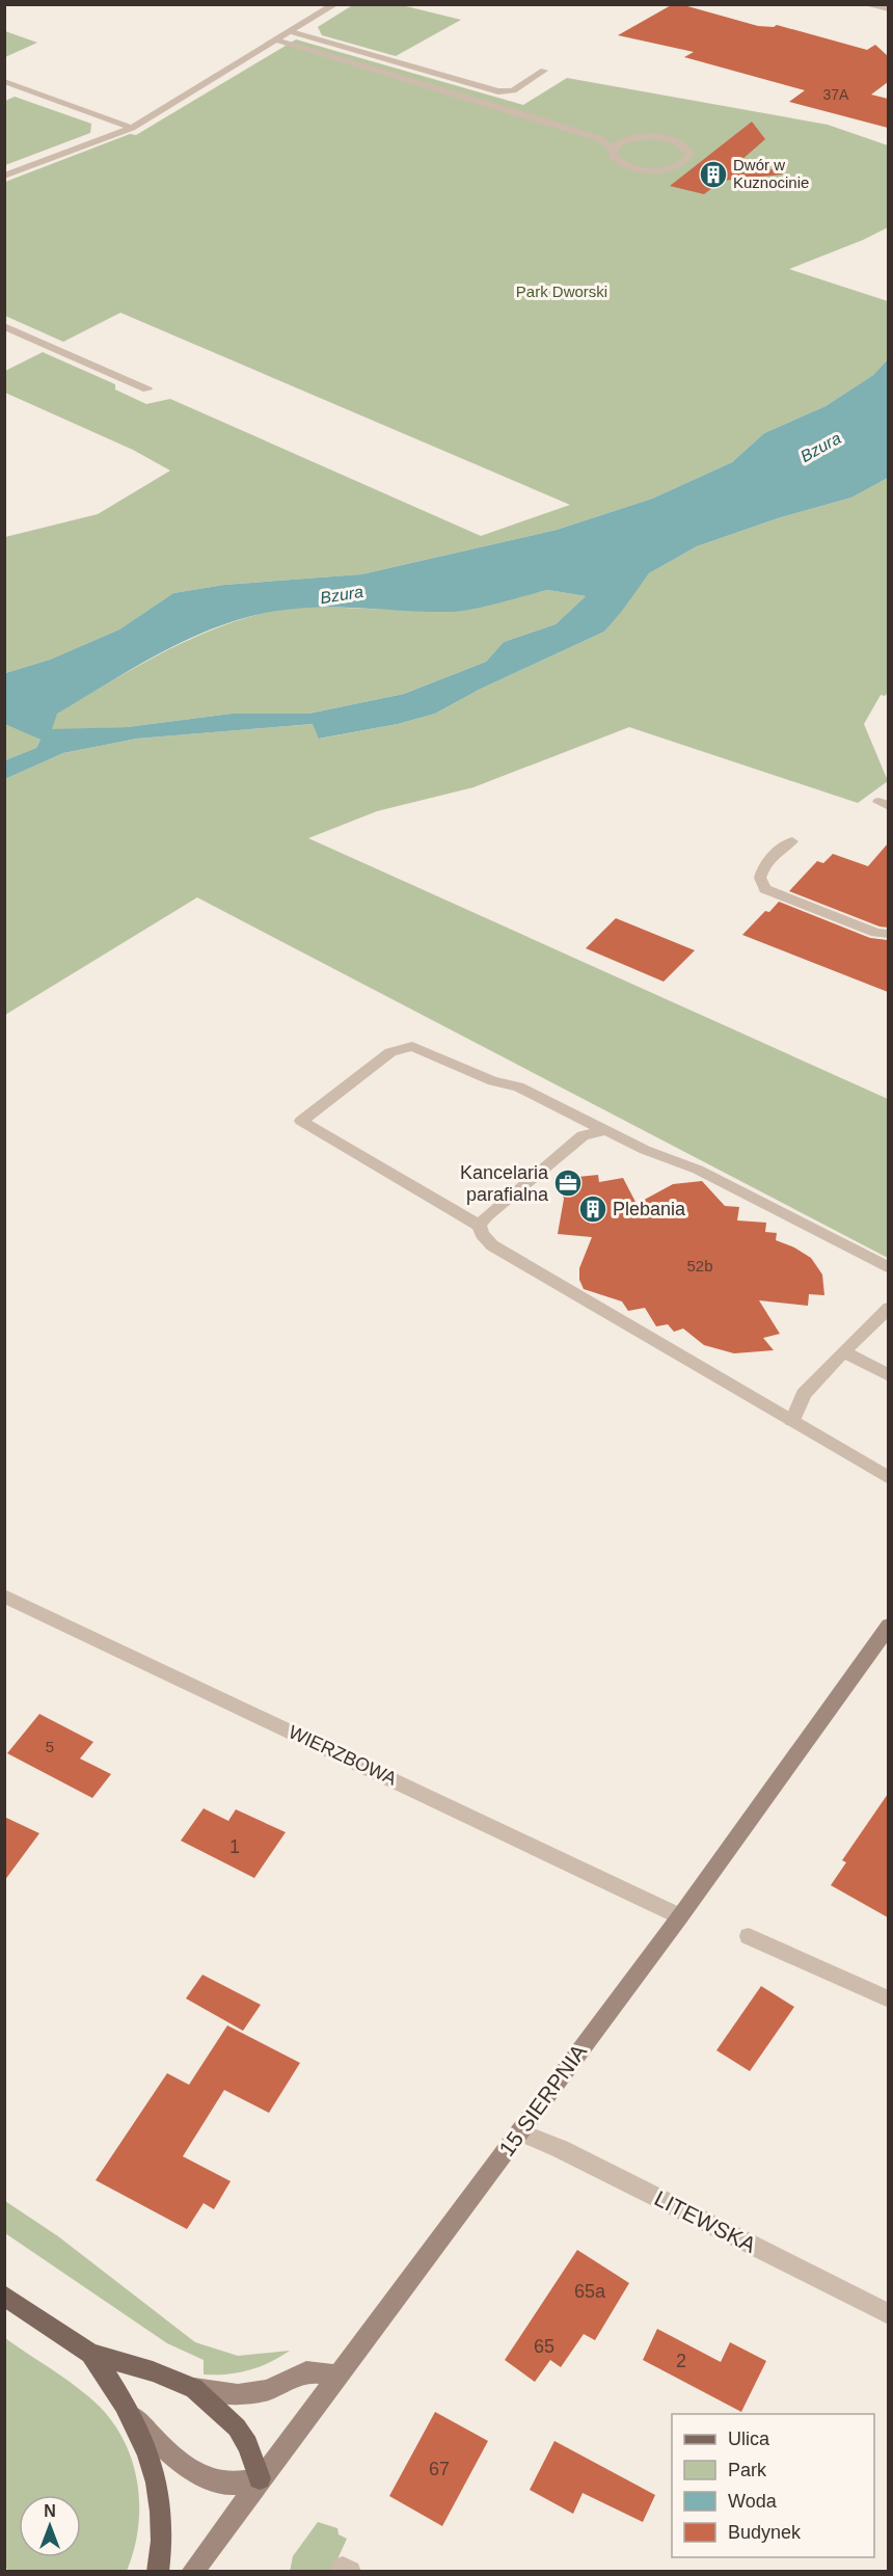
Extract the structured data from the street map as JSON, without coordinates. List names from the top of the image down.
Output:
{
  "streets": {
    "street": ["WIERZBOWA", "15 SIERPNIA", "LITEWSKA"]
  },
  "crossings": [
    ["WIERZBOWA", "15 SIERPNIA"],
    ["15 SIERPNIA", "LITEWSKA"]
  ],
  "water": ["Bzura"],
  "parks": ["Park Dworski"],
  "places": {
    "building": ["Dwór w Kuznocinie", "Plebania"],
    "office": ["Kancelaria parafialna"]
  },
  "house_numbers": [
    "37A",
    "52b",
    "5",
    "1",
    "65a",
    "65",
    "2",
    "67"
  ],
  "legend": [
    "Ulica",
    "Park",
    "Woda",
    "Budynek"
  ],
  "north": "top"
}
